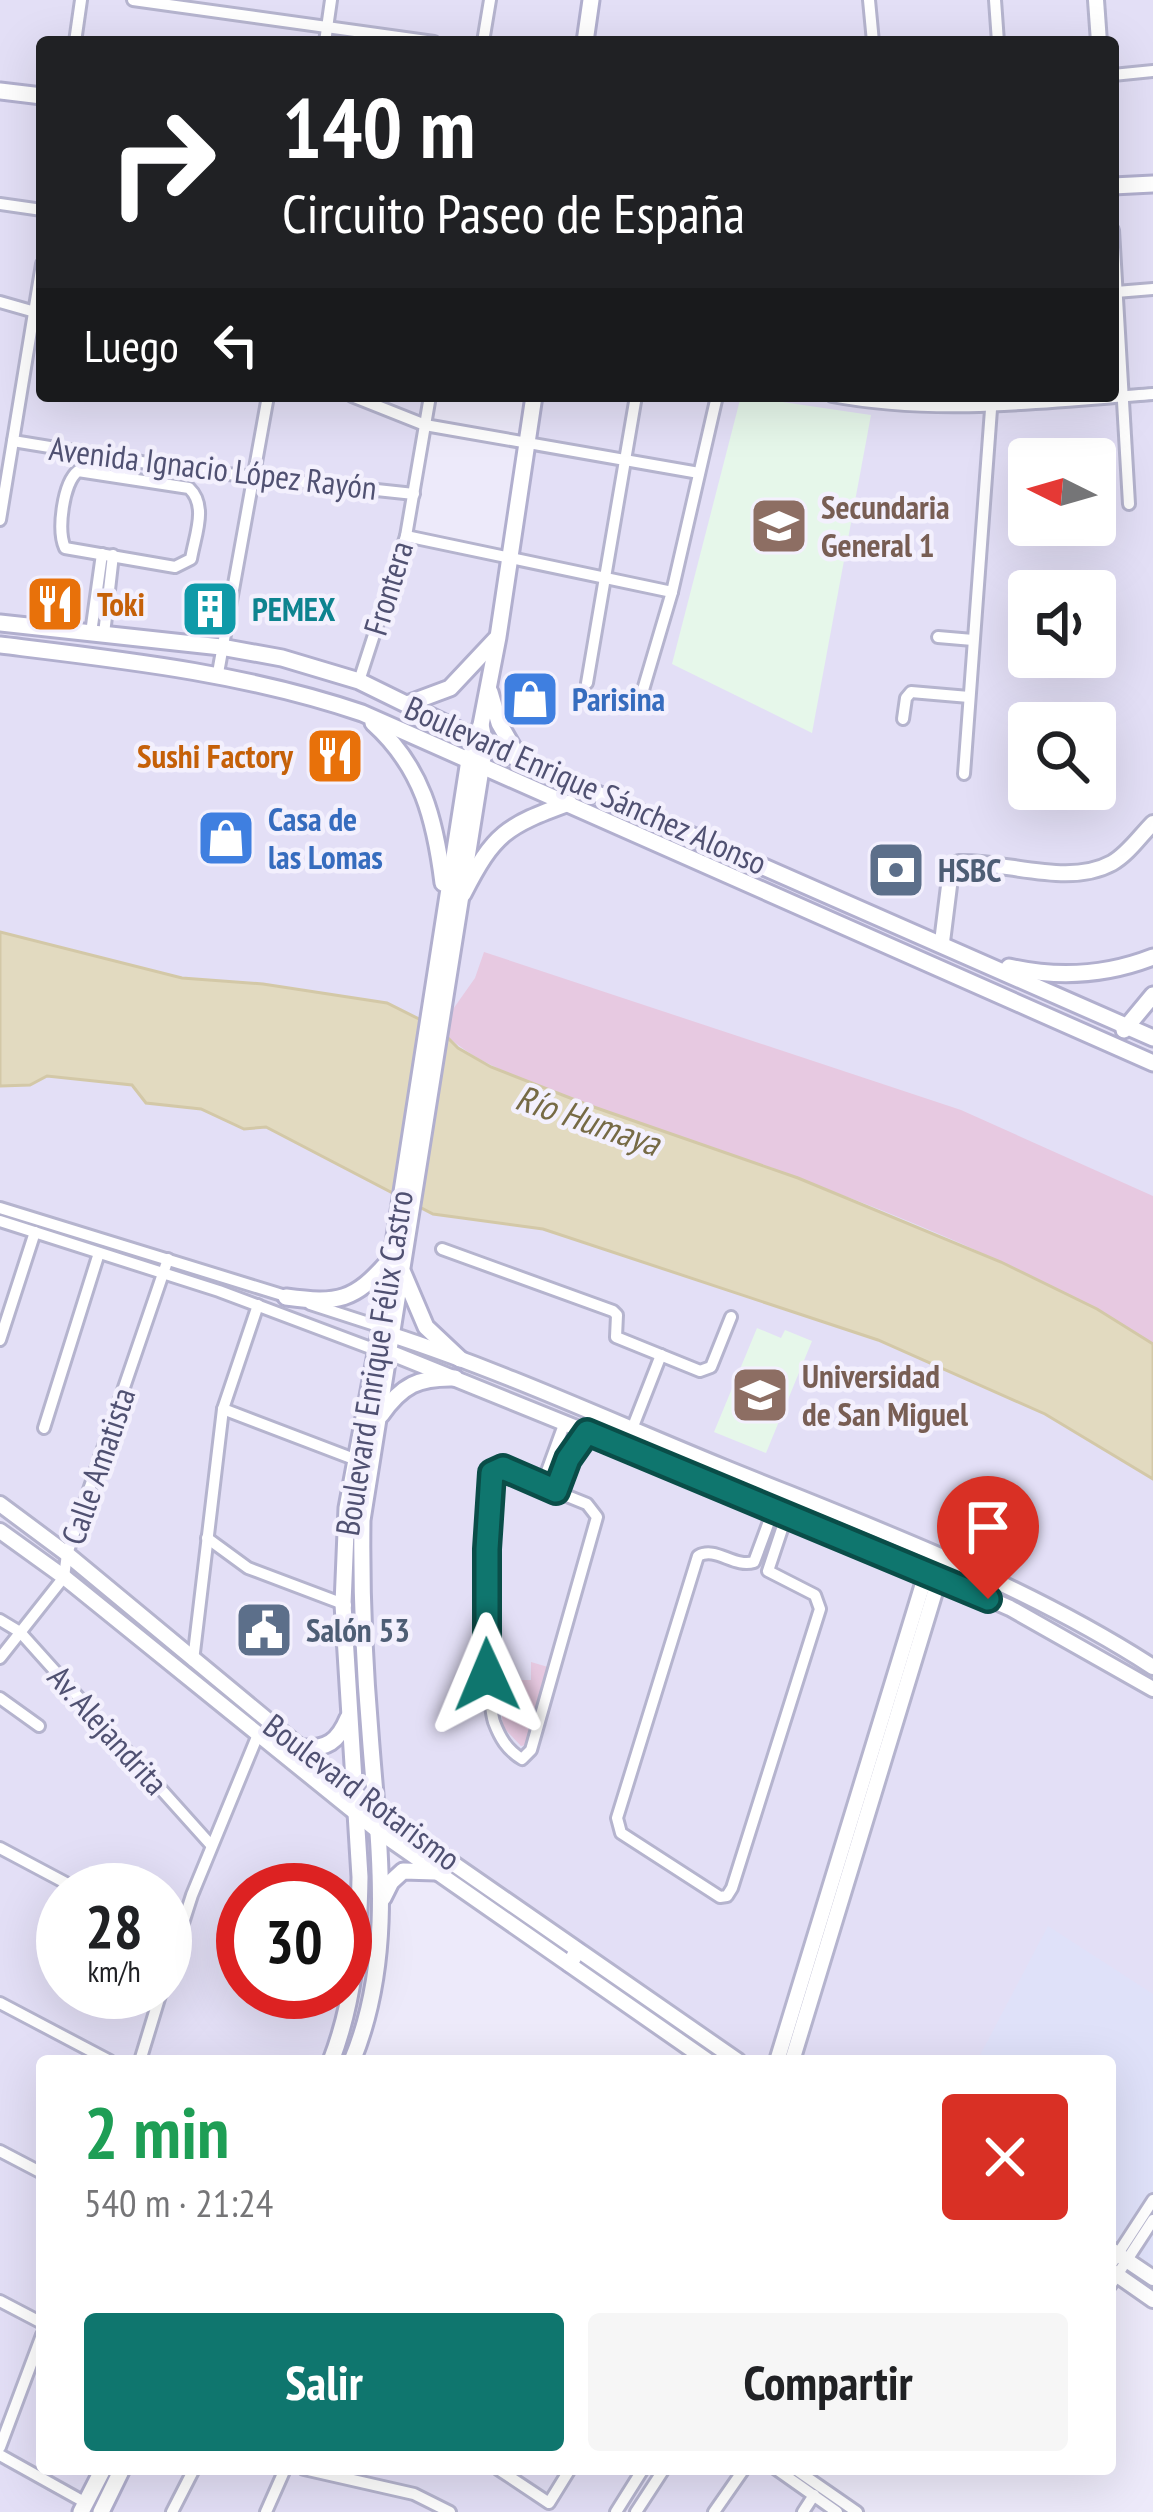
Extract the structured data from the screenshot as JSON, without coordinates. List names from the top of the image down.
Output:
{
  "streets": {
    "main road": ["Boulevard Enrique Sánchez Alonso", "Boulevard Enrique Félix Castro"],
    "street": [
      "Avenida Ignacio López Rayón",
      "Frontera",
      "Calle Amatista",
      "Av. Alejandrita",
      "Boulevard Rotarismo"
    ]
  },
  "crossings": [
    ["Avenida Ignacio López Rayón", "Frontera"],
    ["Frontera", "Boulevard Enrique Sánchez Alonso"],
    ["Boulevard Enrique Sánchez Alonso", "Boulevard Enrique Félix Castro"],
    ["Boulevard Enrique Félix Castro", "Boulevard Rotarismo"],
    ["Calle Amatista", "Av. Alejandrita"],
    ["Calle Amatista", "Boulevard Rotarismo"]
  ],
  "water": ["Río Humaya"],
  "places": {
    "school or university": ["Secundaria General 1", "Universidad de San Miguel"],
    "restaurant": ["Toki", "Sushi Factory"],
    "building": ["PEMEX"],
    "shop": ["Parisina", "Casa de las Lomas"],
    "bank": ["HSBC"],
    "public building": ["Salón 53"]
  },
  "north": "left",
  "page": {
    "turn": ["140 m", "Circuito Paseo de España"],
    "then": "Luego",
    "speed": "28 km/h",
    "limit": "30",
    "heading": ["2 min", "540 m · 21:24"],
    "buttons": ["Salir", "Compartir"]
  }
}
